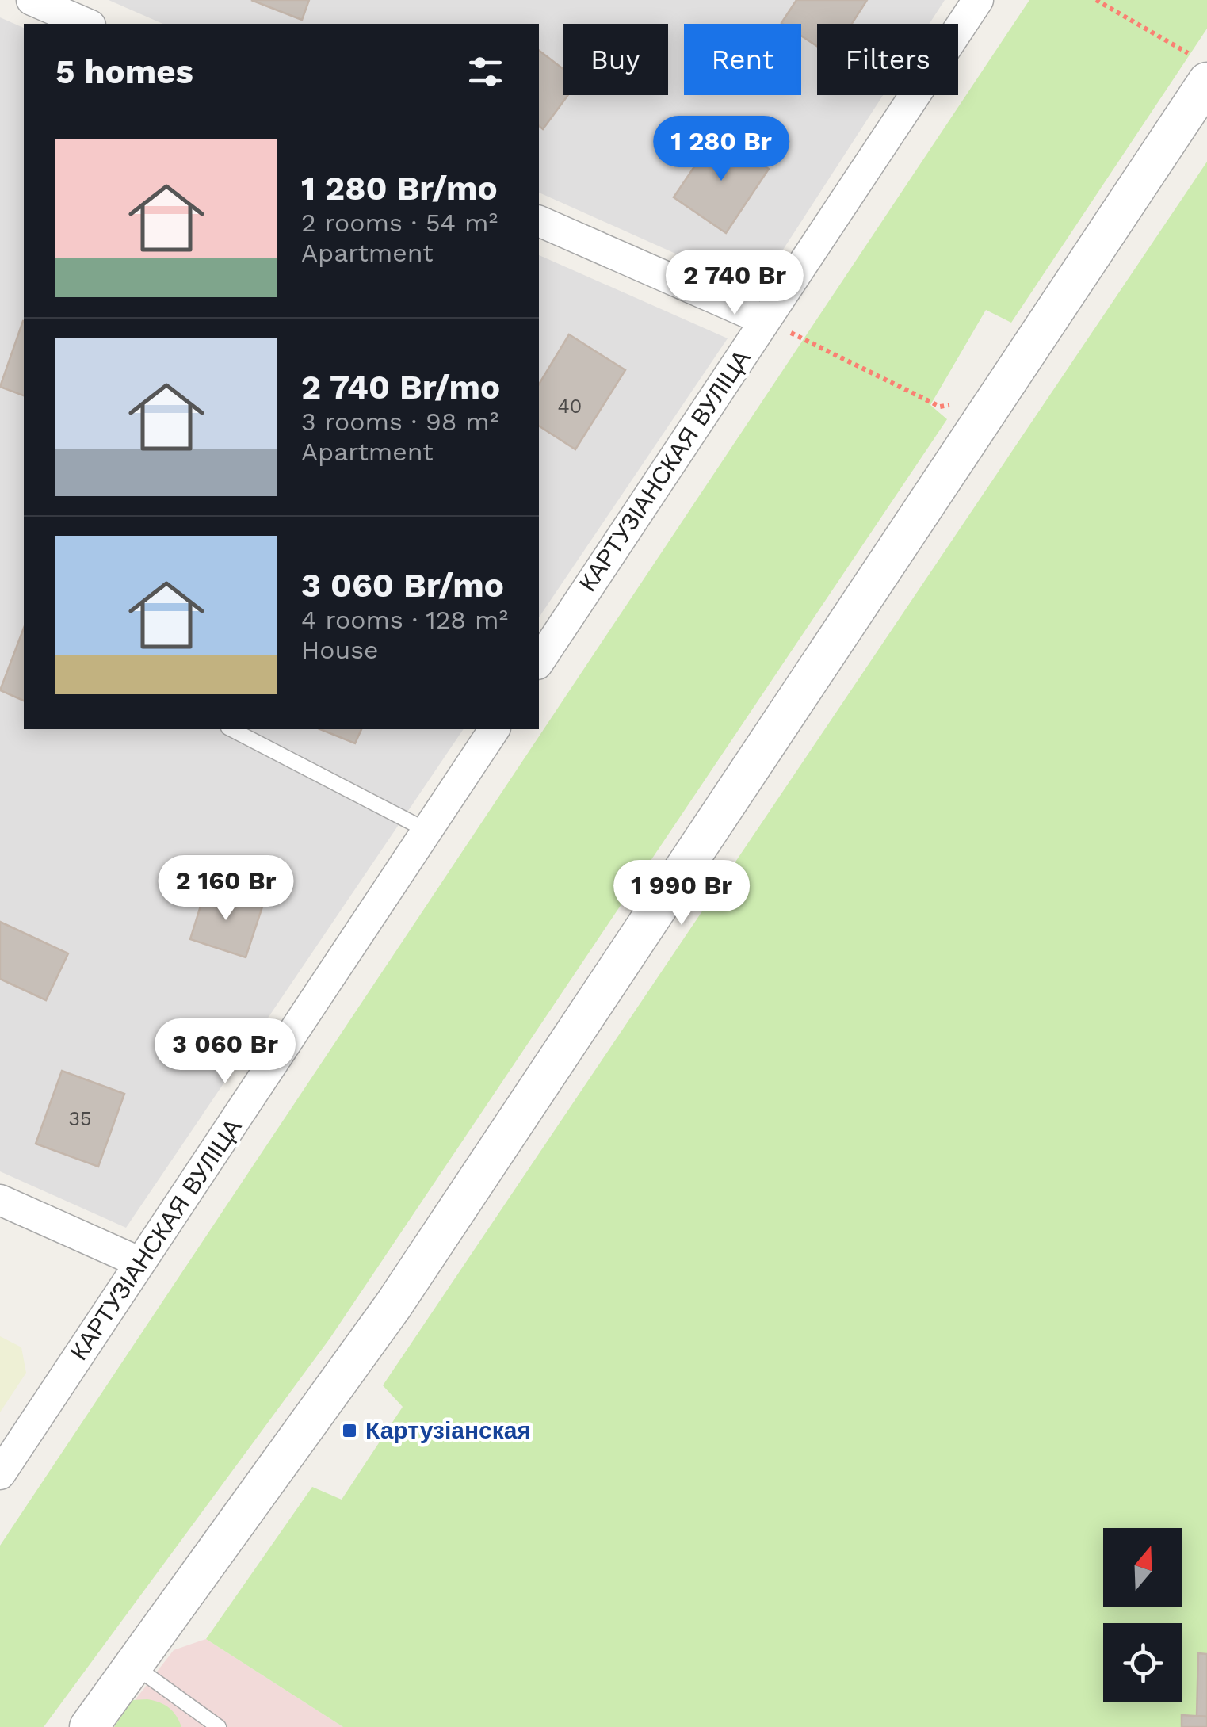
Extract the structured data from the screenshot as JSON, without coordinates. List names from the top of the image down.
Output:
{
  "streets": {
    "street": ["КАРТУЗІАНСКАЯ ВУЛІЦА"]
  },
  "places": {
    "transit": ["Картузіанская"]
  },
  "house_numbers": ["40", "35"],
  "north": "top",
  "page": {
    "chip": ["Buy", "Rent", "Filters"],
    "heading": "5 homes",
    "price": [
      "1 280 Br",
      "2 740 Br",
      "2 160 Br",
      "1 990 Br",
      "3 060 Br"
    ],
    "list": [
      {
        "name": "1 280 Br/mo",
        "note": "2 rooms · 54 m² · Apartment"
      },
      {
        "name": "2 740 Br/mo",
        "note": "3 rooms · 98 m² · Apartment"
      },
      {
        "name": "3 060 Br/mo",
        "note": "4 rooms · 128 m² · House"
      }
    ]
  }
}
